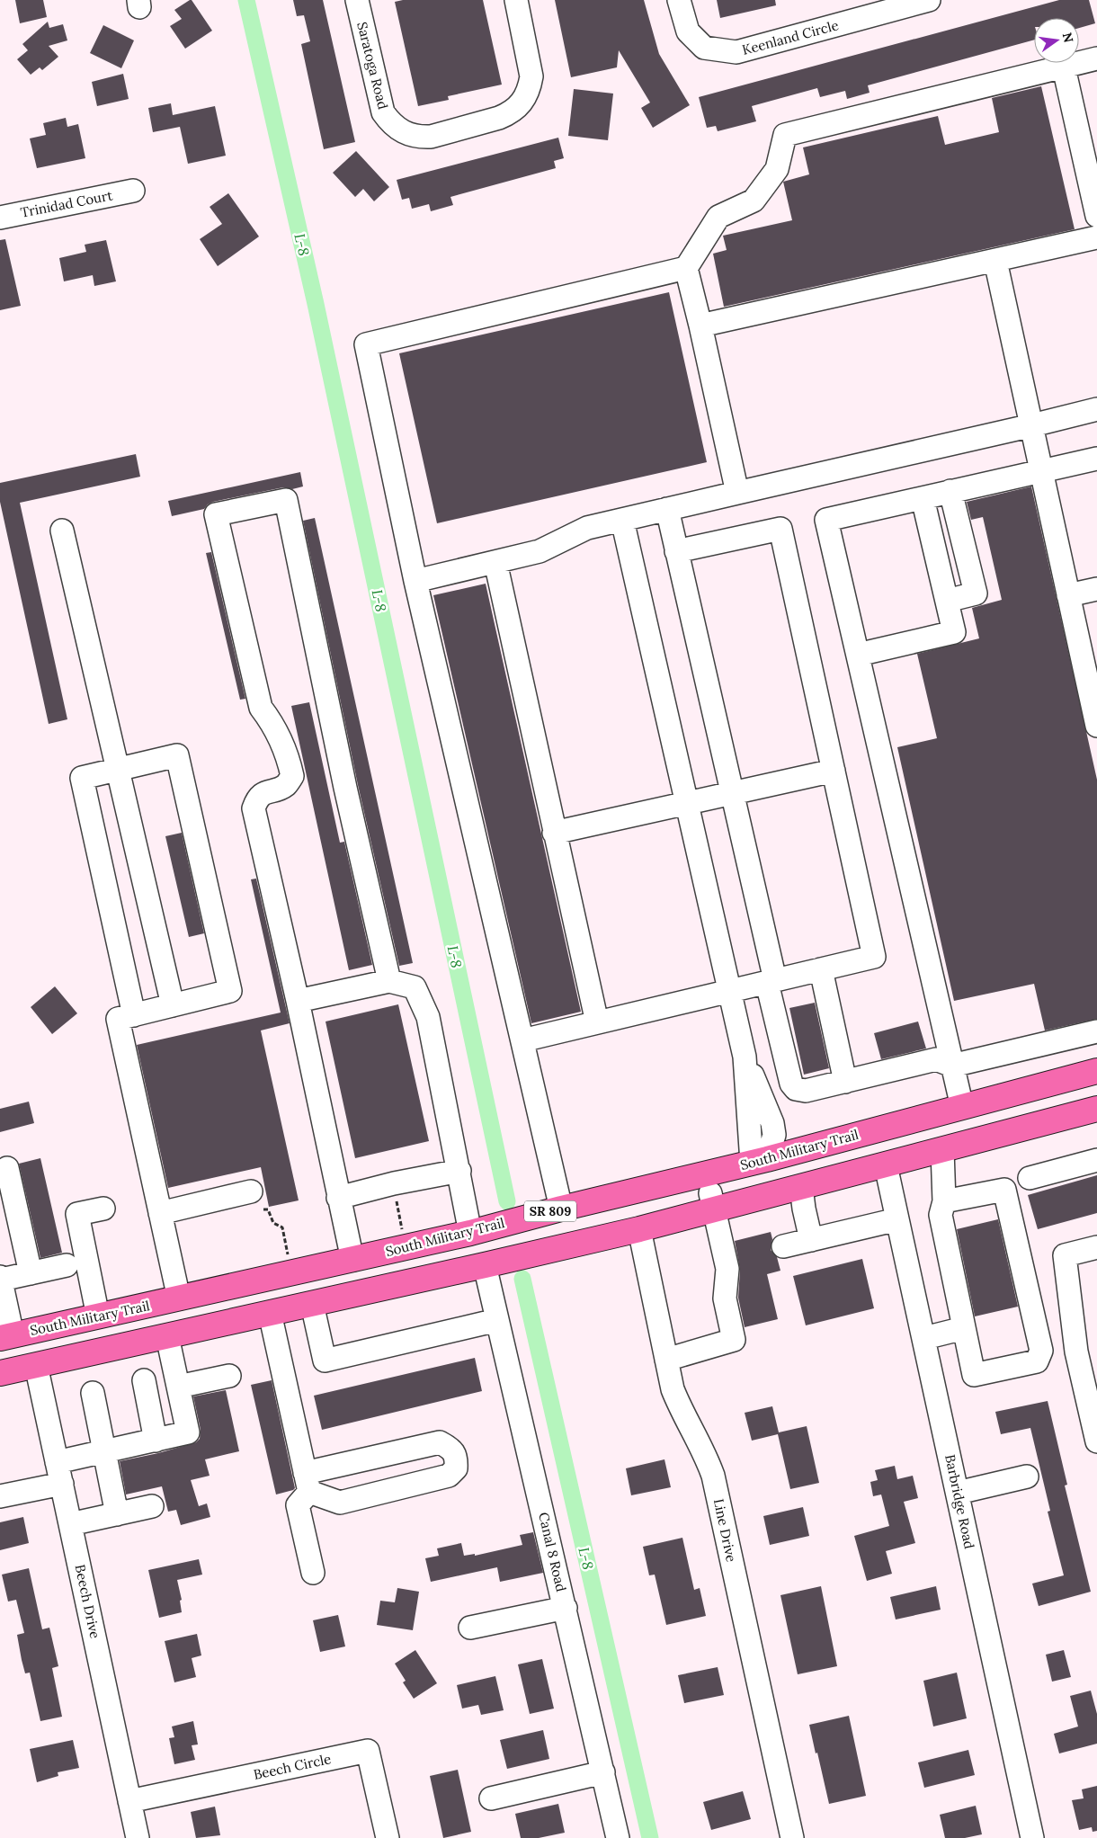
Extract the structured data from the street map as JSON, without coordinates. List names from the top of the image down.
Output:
{
  "streets": {
    "main road": ["South Military Trail", "SR 809"],
    "street": [
      "Keenland Circle",
      "Saratoga Road",
      "Trinidad Court",
      "Barbridge Road",
      "Line Drive",
      "Canal 8 Road",
      "Beech Drive",
      "Beech Circle"
    ]
  },
  "crossings": [
    ["Beech Drive", "Beech Circle"]
  ],
  "water": ["L-8"],
  "north": "right"
}
